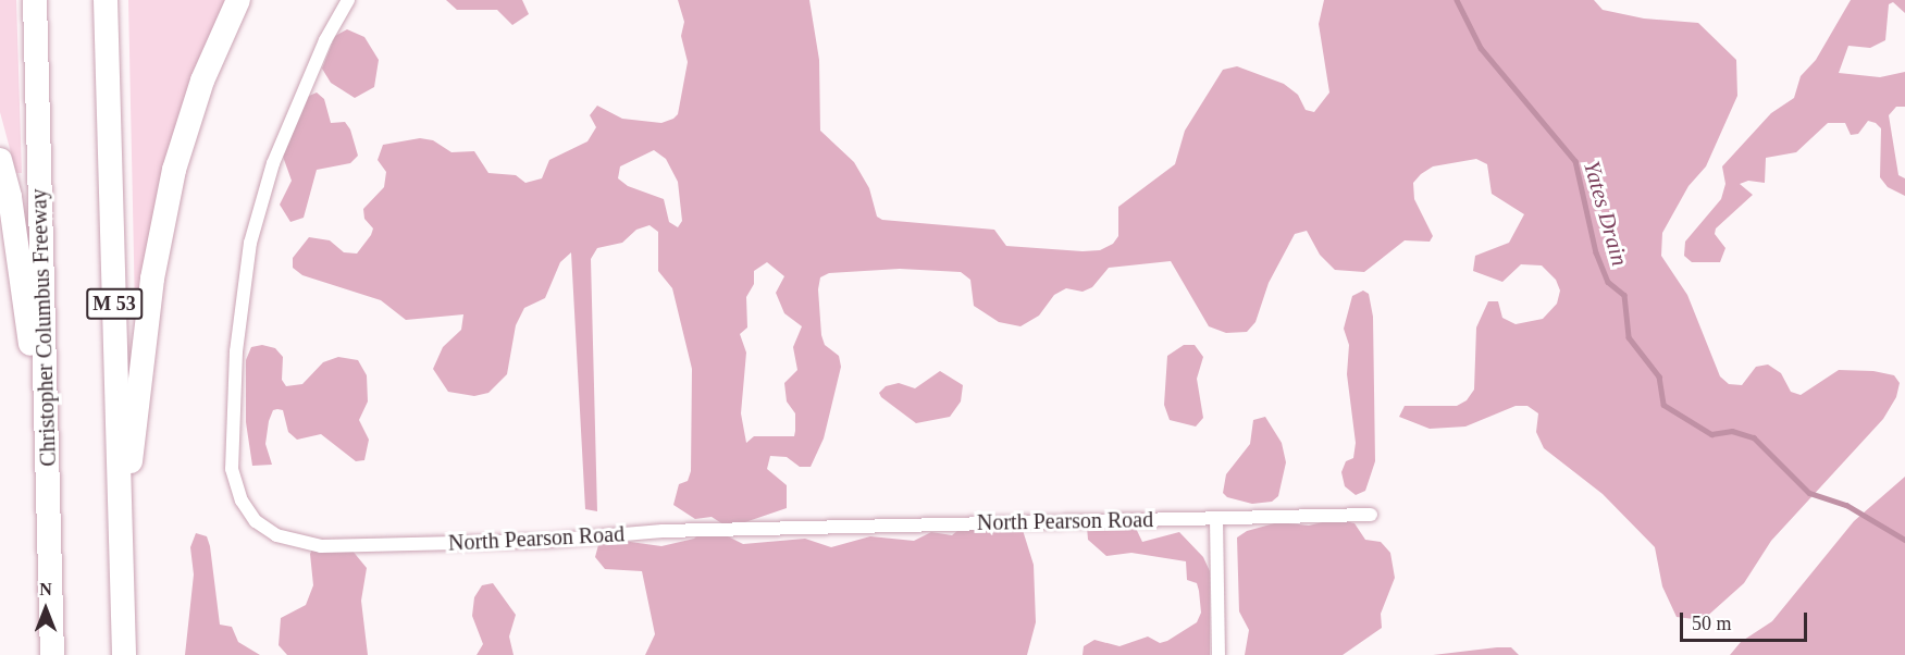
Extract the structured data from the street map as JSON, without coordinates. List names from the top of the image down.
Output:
{
  "streets": {
    "highway": ["M 53", "Christopher Columbus Freeway"],
    "street": ["North Pearson Road"]
  },
  "water": ["Yates Drain"],
  "scale_bar": "50 m",
  "north": "top"
}
